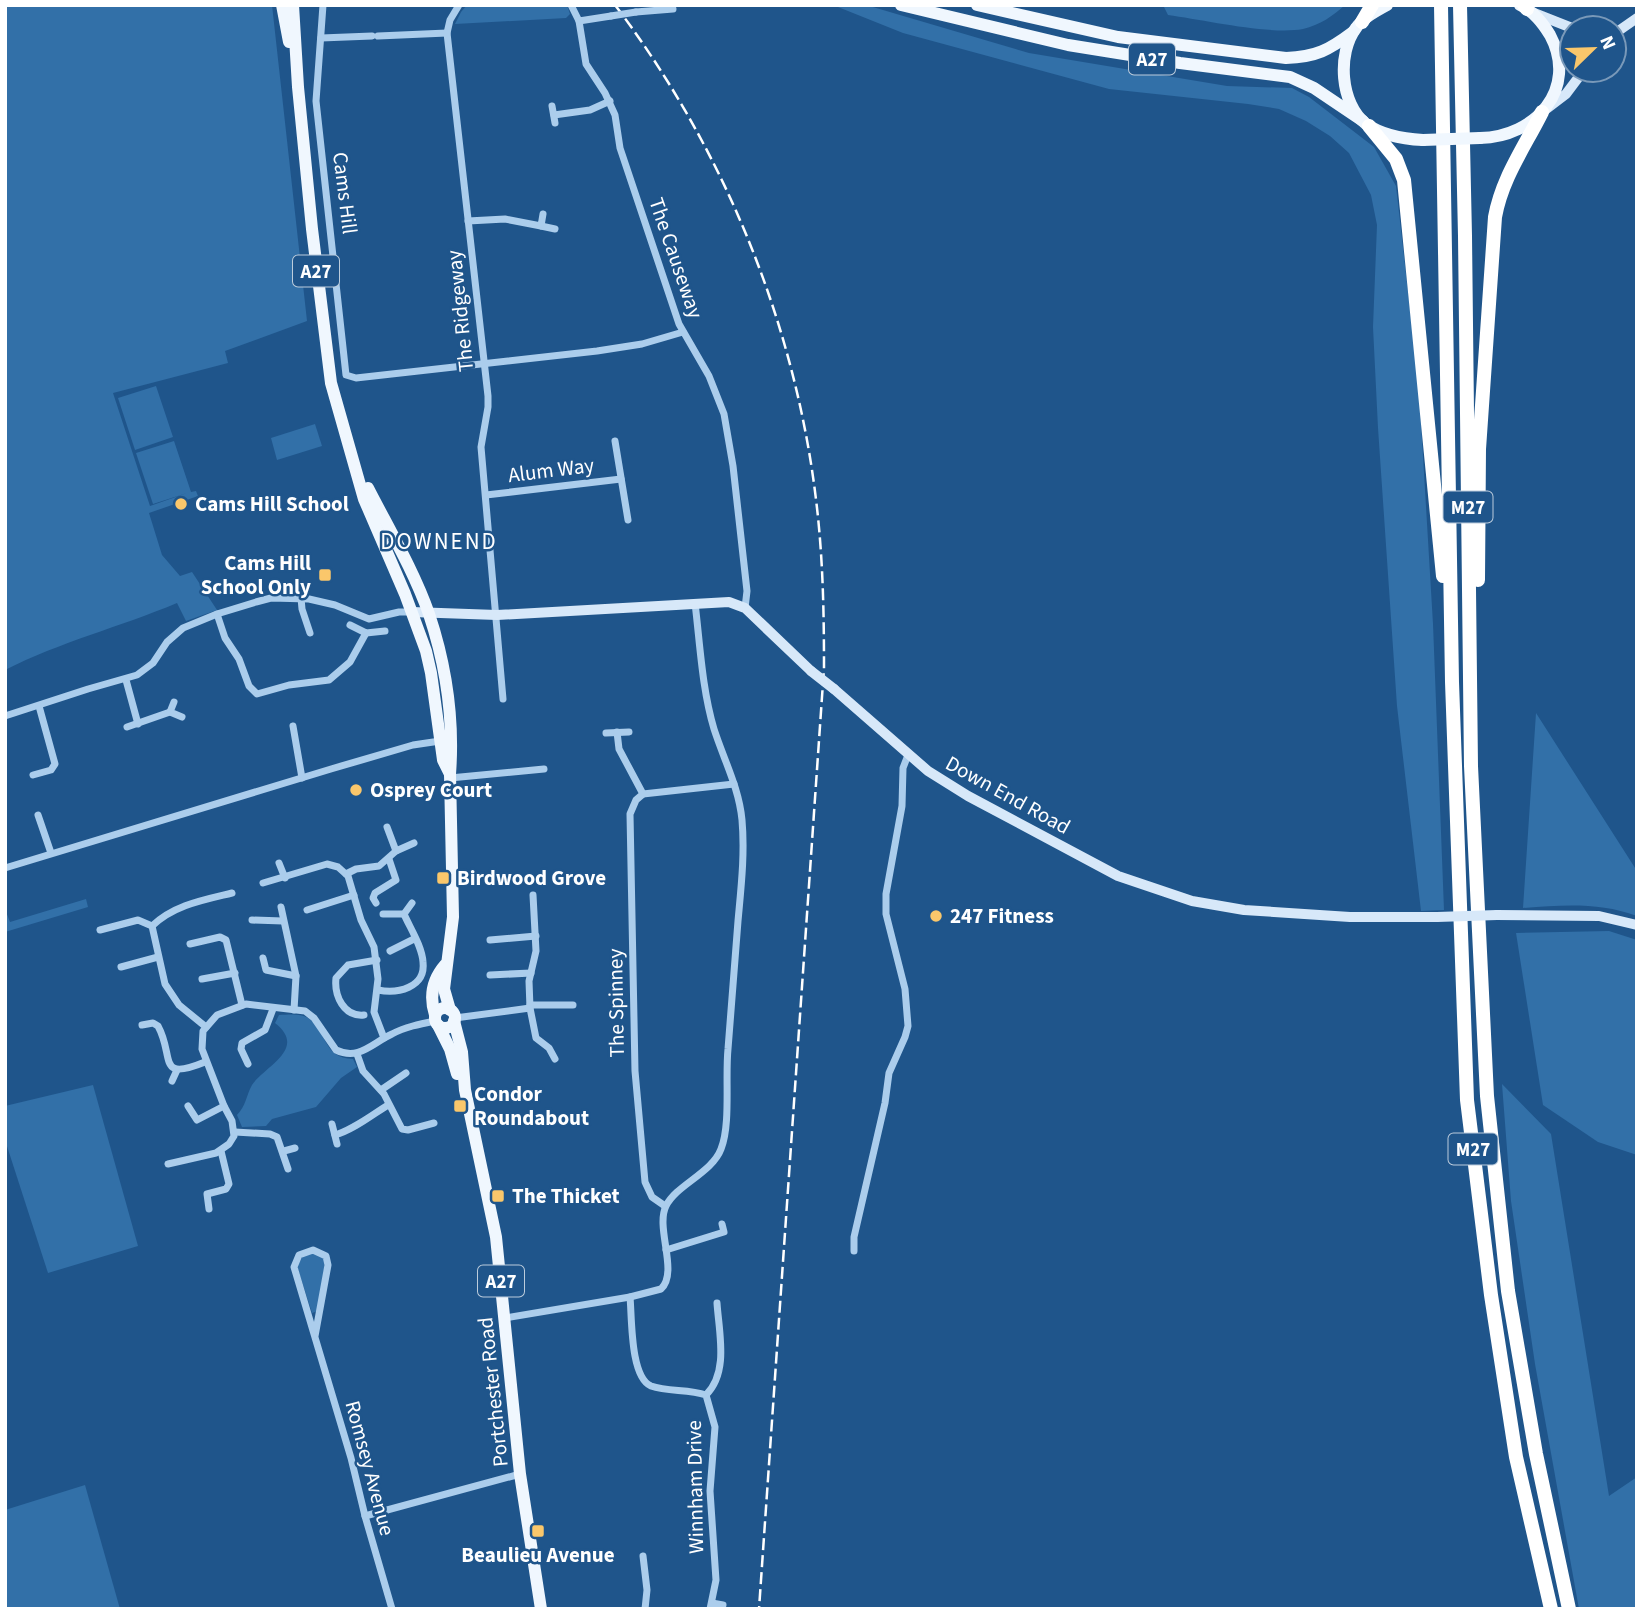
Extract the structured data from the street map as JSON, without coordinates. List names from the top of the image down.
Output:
{
  "streets": {
    "highway": ["M27"],
    "main road": ["A27", "Cams Hill", "Portchester Road"],
    "street": [
      "The Causeway",
      "The Ridgeway",
      "Alum Way",
      "Down End Road",
      "The Spinney",
      "Romsey Avenue",
      "Winnham Drive"
    ]
  },
  "crossings": [
    ["A27", "M27"],
    ["Cams Hill", "The Ridgeway"],
    ["Cams Hill", "Portchester Road"],
    ["The Causeway", "Down End Road"],
    ["The Ridgeway", "Alum Way"]
  ],
  "districts": ["DOWNEND"],
  "places": {
    "other": ["Cams Hill School", "Osprey Court", "247 Fitness"],
    "transit": [
      "Cams Hill School Only",
      "Birdwood Grove",
      "Condor Roundabout",
      "The Thicket",
      "Beaulieu Avenue"
    ]
  },
  "north": "top right"
}
